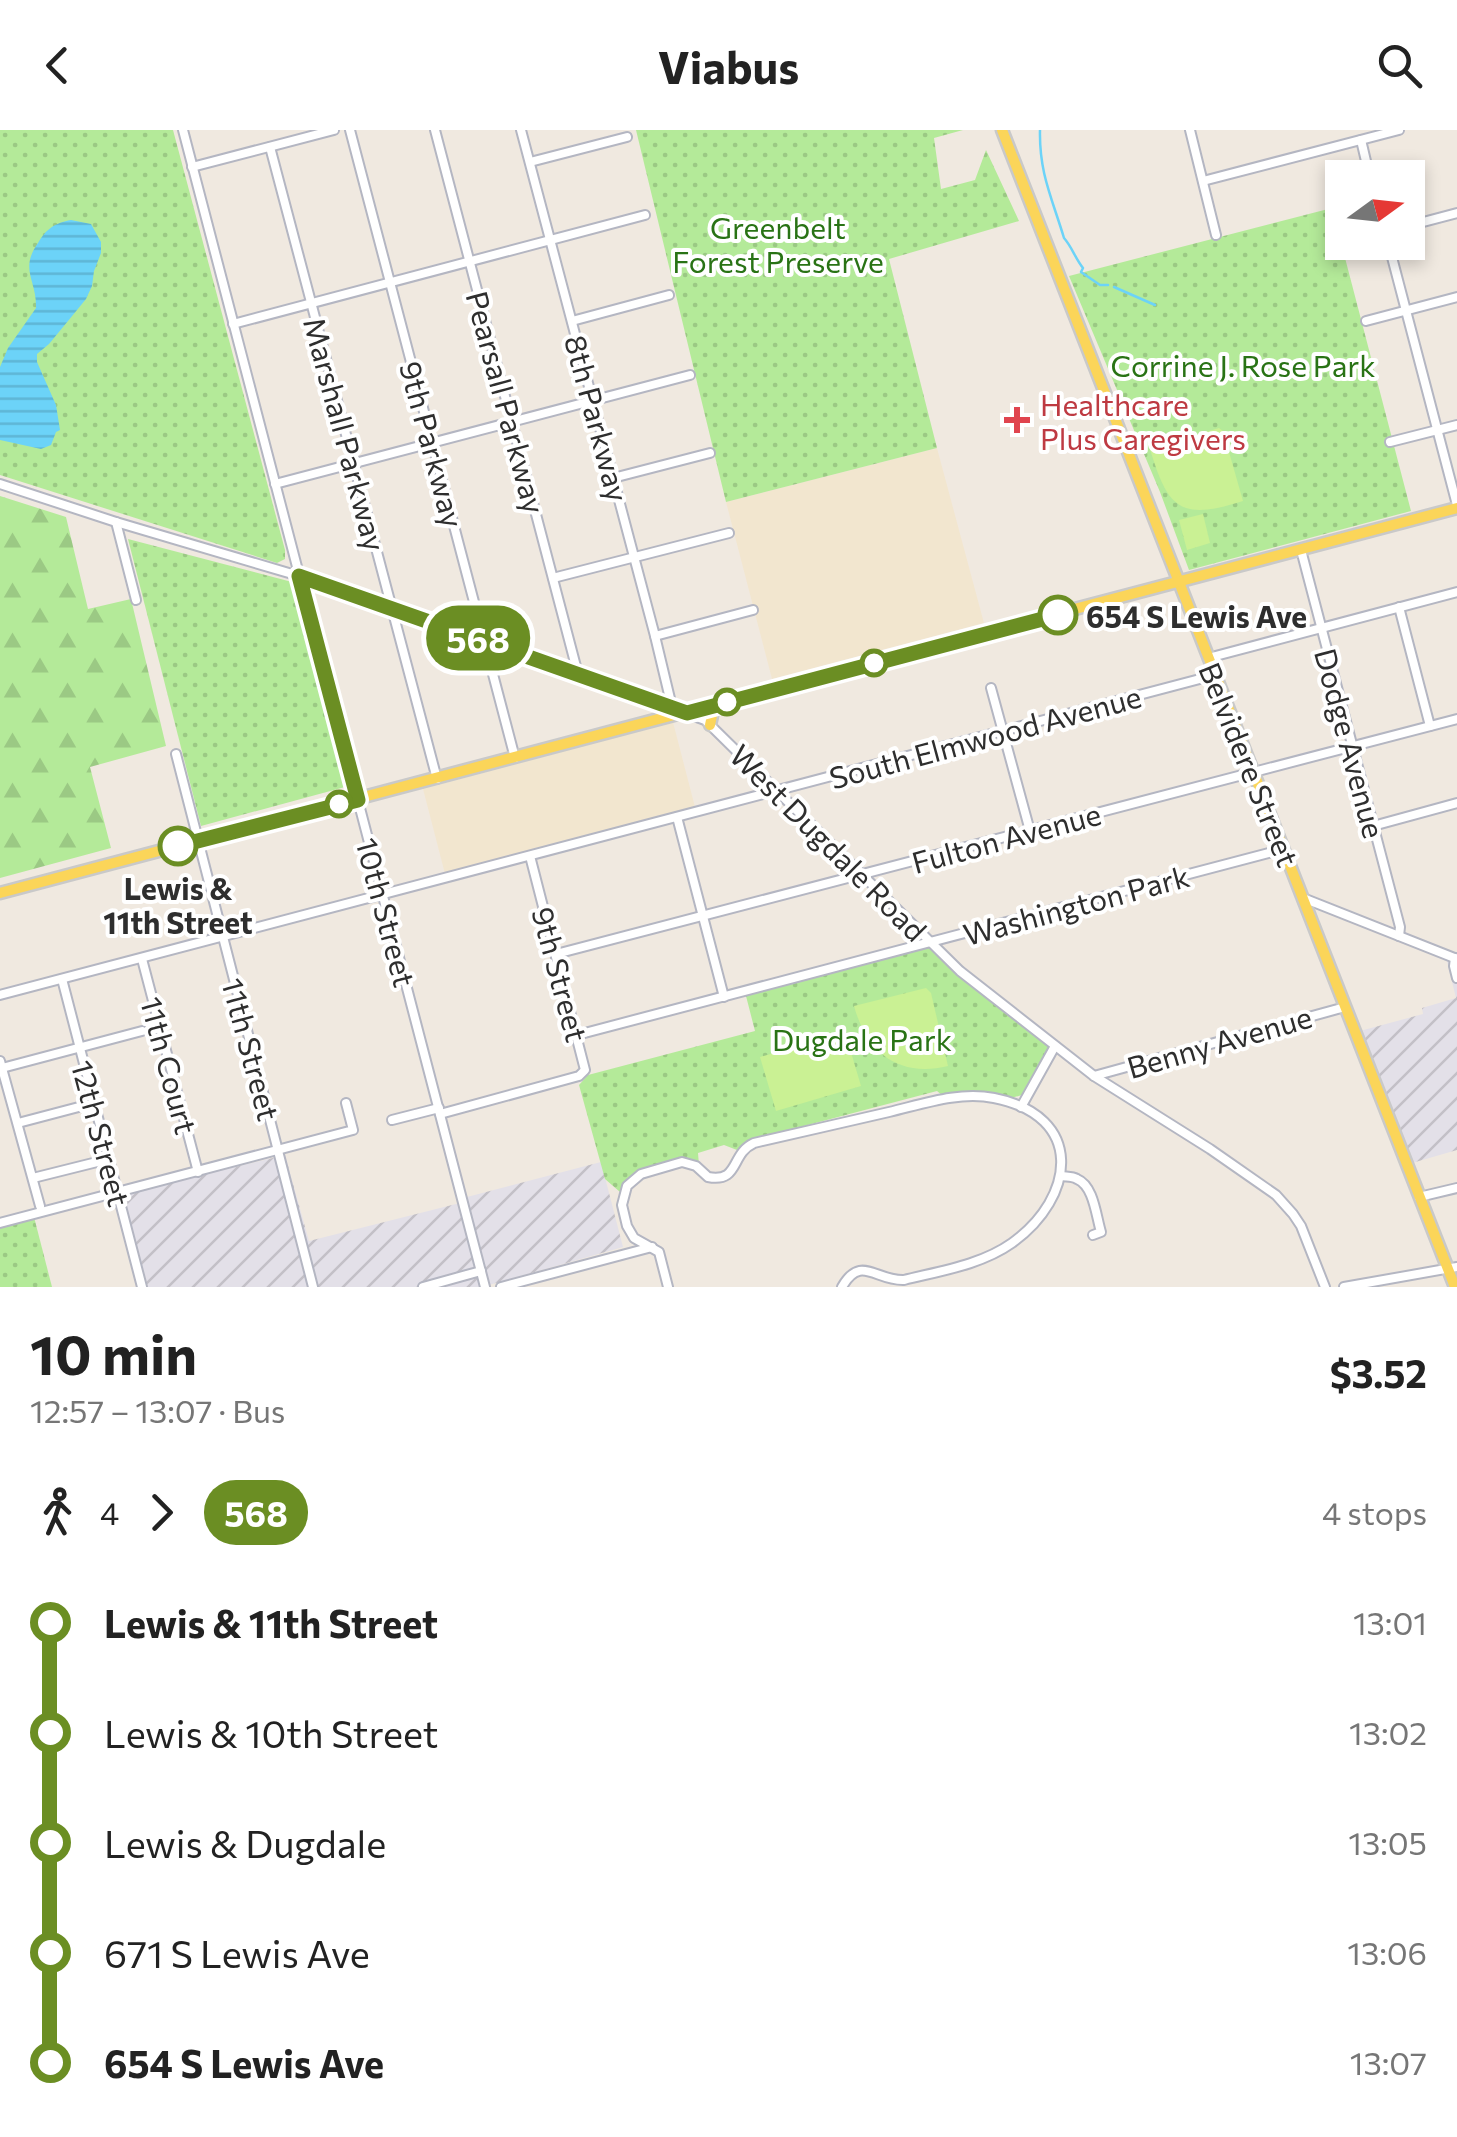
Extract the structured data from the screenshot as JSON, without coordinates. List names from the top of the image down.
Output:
{
  "streets": {
    "main road": ["Belvidere Street"],
    "street": [
      "Pearsall Parkway",
      "8th Parkway",
      "Marshall Parkway",
      "9th Parkway",
      "South Elmwood Avenue",
      "Dodge Avenue",
      "Fulton Avenue",
      "West Dugdale Road",
      "Washington Park",
      "10th Street",
      "9th Street",
      "Benny Avenue",
      "11th Street",
      "11th Court",
      "12th Street"
    ]
  },
  "crossings": [
    ["Pearsall Parkway", "West Dugdale Road"],
    ["8th Parkway", "West Dugdale Road"],
    ["Marshall Parkway", "West Dugdale Road"],
    ["9th Parkway", "West Dugdale Road"],
    ["South Elmwood Avenue", "Belvidere Street"],
    ["South Elmwood Avenue", "West Dugdale Road"],
    ["South Elmwood Avenue", "10th Street"],
    ["South Elmwood Avenue", "9th Street"],
    ["South Elmwood Avenue", "11th Street"],
    ["South Elmwood Avenue", "11th Court"],
    ["South Elmwood Avenue", "12th Street"],
    ["Dodge Avenue", "Fulton Avenue"],
    ["Belvidere Street", "Fulton Avenue"],
    ["Belvidere Street", "Washington Park"],
    ["Belvidere Street", "Benny Avenue"],
    ["Fulton Avenue", "West Dugdale Road"],
    ["Fulton Avenue", "9th Street"],
    ["West Dugdale Road", "Washington Park"],
    ["West Dugdale Road", "10th Street"],
    ["West Dugdale Road", "Benny Avenue"],
    ["Washington Park", "9th Street"],
    ["10th Street", "9th Street"]
  ],
  "parks": ["Greenbelt Forest Preserve", "Corrine J. Rose Park", "Dugdale Park"],
  "places": {
    "health": ["Healthcare Plus Caregivers"],
    "other": ["654 S Lewis Ave", "Lewis & 11th Street"]
  },
  "lines": ["bus line 568"],
  "north": "right",
  "page": {
    "header": "Viabus",
    "on_map": "568",
    "heading": ["10 min", "12:57 – 13:07 · Bus", "$3.52"],
    "legs": ["4", "568", "4 stops"],
    "list": [
      {
        "name": "Lewis & 11th Street",
        "value": "13:01"
      },
      {
        "name": "Lewis & 10th Street",
        "value": "13:02"
      },
      {
        "name": "Lewis & Dugdale",
        "value": "13:05"
      },
      {
        "name": "671 S Lewis Ave",
        "value": "13:06"
      },
      {
        "name": "654 S Lewis Ave",
        "value": "13:07"
      }
    ]
  }
}
